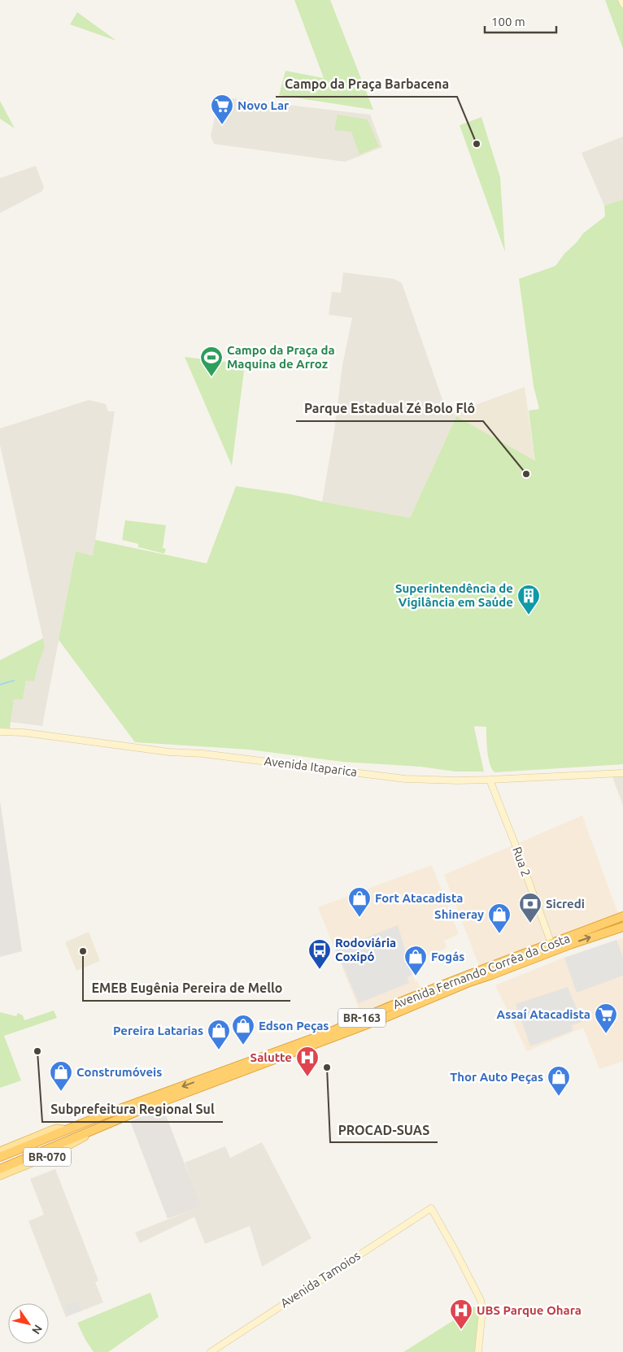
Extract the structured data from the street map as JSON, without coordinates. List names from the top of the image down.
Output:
{
  "streets": {
    "highway": ["Avenida Fernando Corrêa da Costa", "BR-163"],
    "main road": ["BR-070"],
    "street": ["Avenida Itaparica", "Rua 2", "Avenida Tamoios"]
  },
  "crossings": [
    ["Avenida Itaparica", "Rua 2"],
    ["Rua 2", "Avenida Fernando Corrêa da Costa"]
  ],
  "places": {
    "supermarket": ["Novo Lar", "Assaí Atacadista"],
    "other": [
      "Campo da Praça Barbacena",
      "Parque Estadual Zé Bolo Flô",
      "EMEB Eugênia Pereira de Mello",
      "Subprefeitura Regional Sul",
      "PROCAD-SUAS"
    ],
    "sports": ["Campo da Praça da Maquina de Arroz"],
    "building": ["Superintendência de Vigilância em Saúde"],
    "shop": [
      "Fort Atacadista",
      "Shineray",
      "Fogás",
      "Edson Peças",
      "Pereira Latarias",
      "Construmóveis",
      "Thor Auto Peças"
    ],
    "bank": ["Sicredi"],
    "bus stop": ["Rodoviária Coxipó"],
    "hospital": ["Salutte", "UBS Parque Ohara"]
  },
  "scale_bar": "100 m",
  "north": "bottom right"
}
